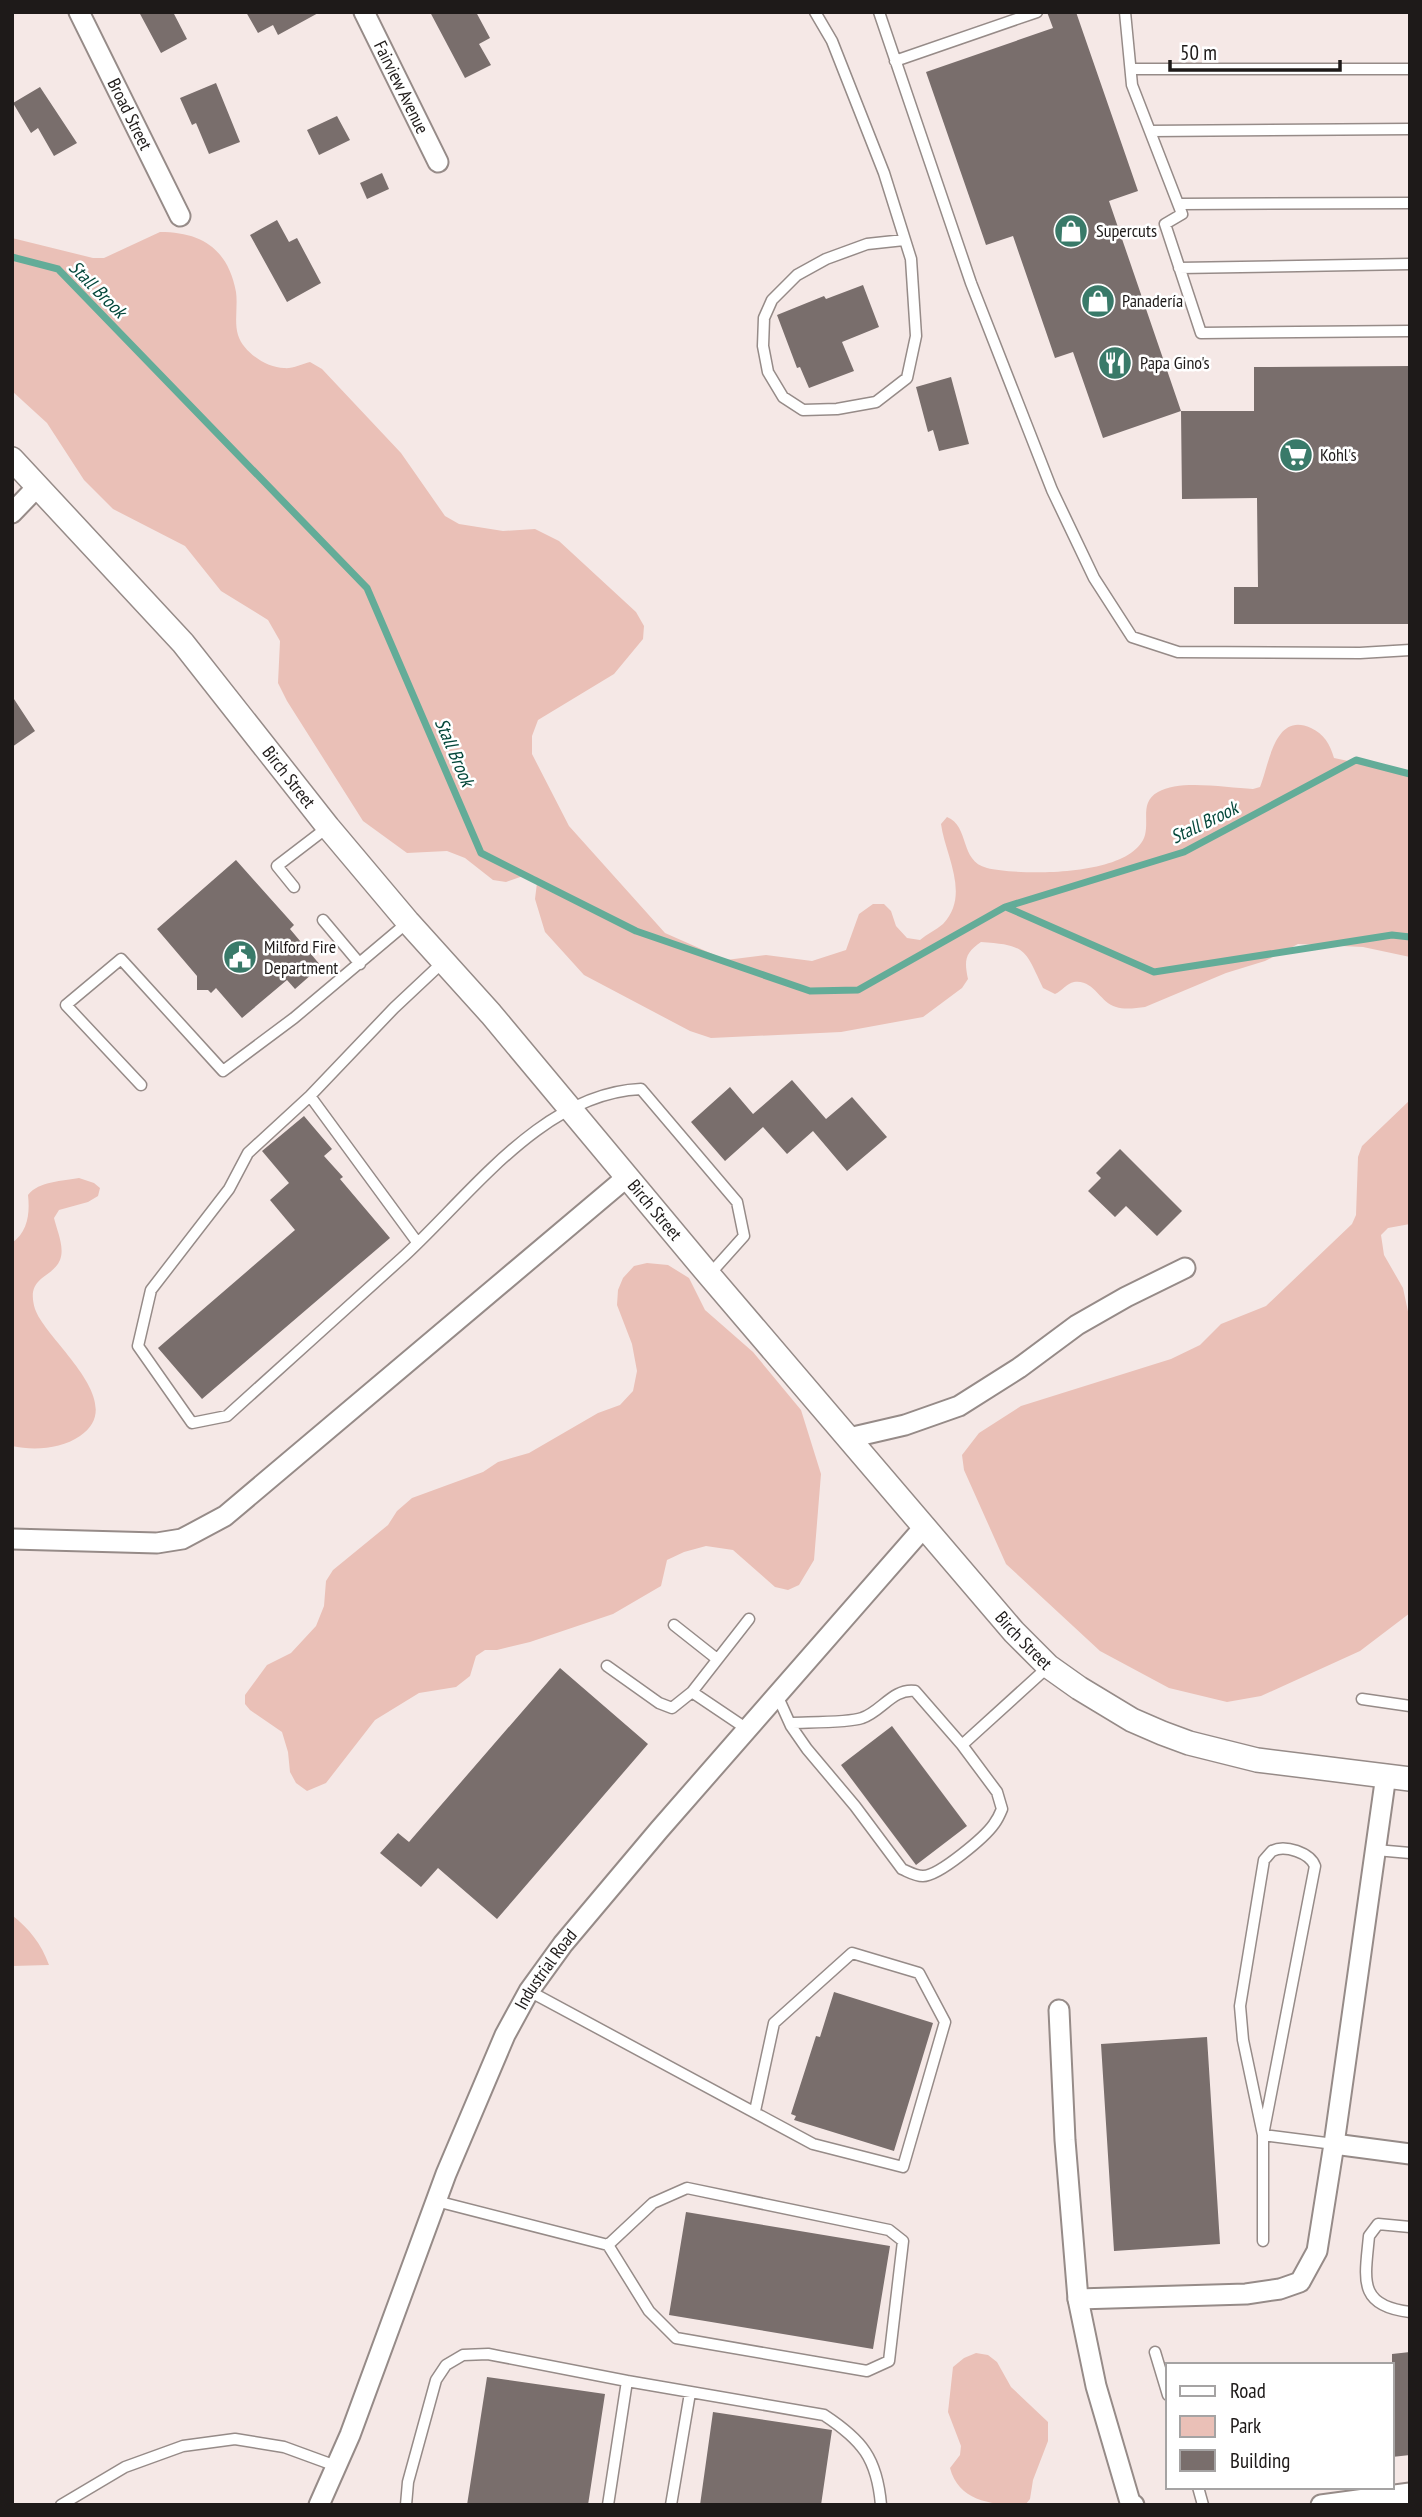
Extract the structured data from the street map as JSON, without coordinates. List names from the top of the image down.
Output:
{
  "streets": {
    "street": [
      "Fairview Avenue",
      "Broad Street",
      "Birch Street",
      "Industrial Road"
    ]
  },
  "crossings": [
    ["Birch Street", "Industrial Road"]
  ],
  "water": ["Stall Brook"],
  "places": {
    "shop": ["Supercuts", "Panadería"],
    "restaurant": ["Papa Gino's"],
    "supermarket": ["Kohl's"],
    "public building": ["Milford Fire Department"]
  },
  "legend": ["Road", "Park", "Building"],
  "scale_bar": "50 m"
}
